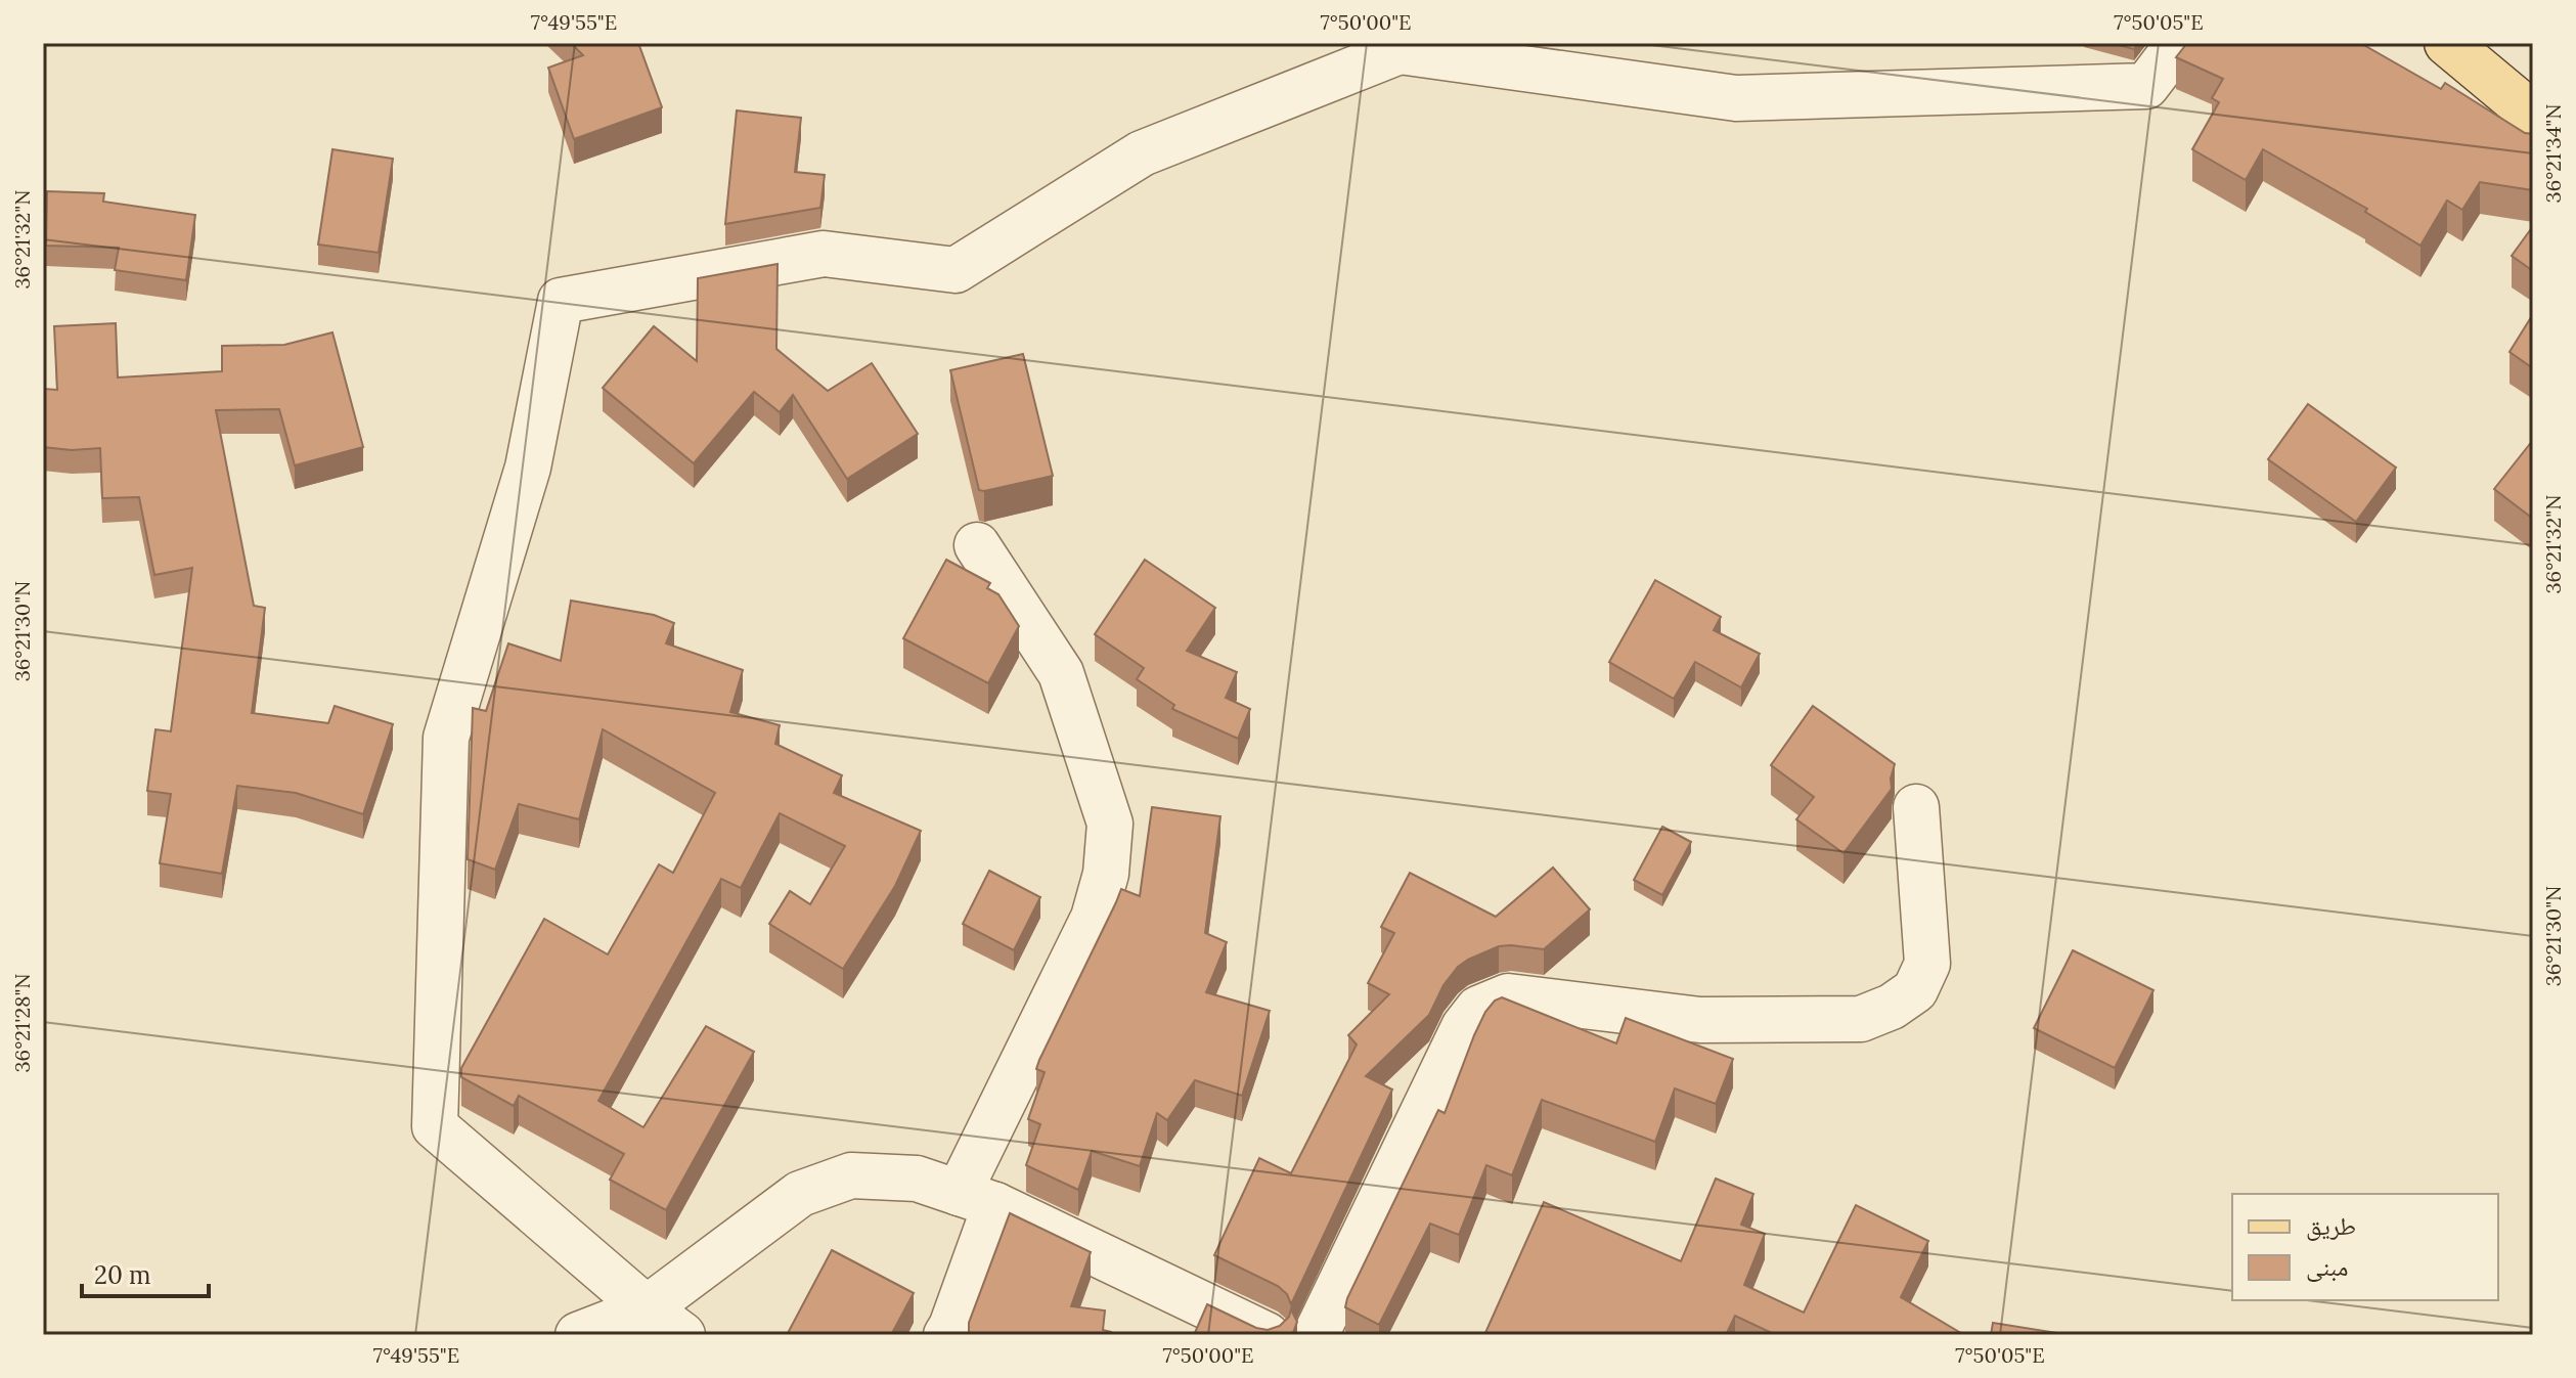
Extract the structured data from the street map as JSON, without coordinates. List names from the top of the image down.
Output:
{
  "legend": ["طريق", "مبنى"],
  "scale_bar": "20 m",
  "coordinates": [
    "7°49'55\"E",
    "7°50'00\"E",
    "7°50'05\"E",
    "36°21'34\"N",
    "36°21'32\"N",
    "36°21'30\"N",
    "36°21'28\"N"
  ]
}
